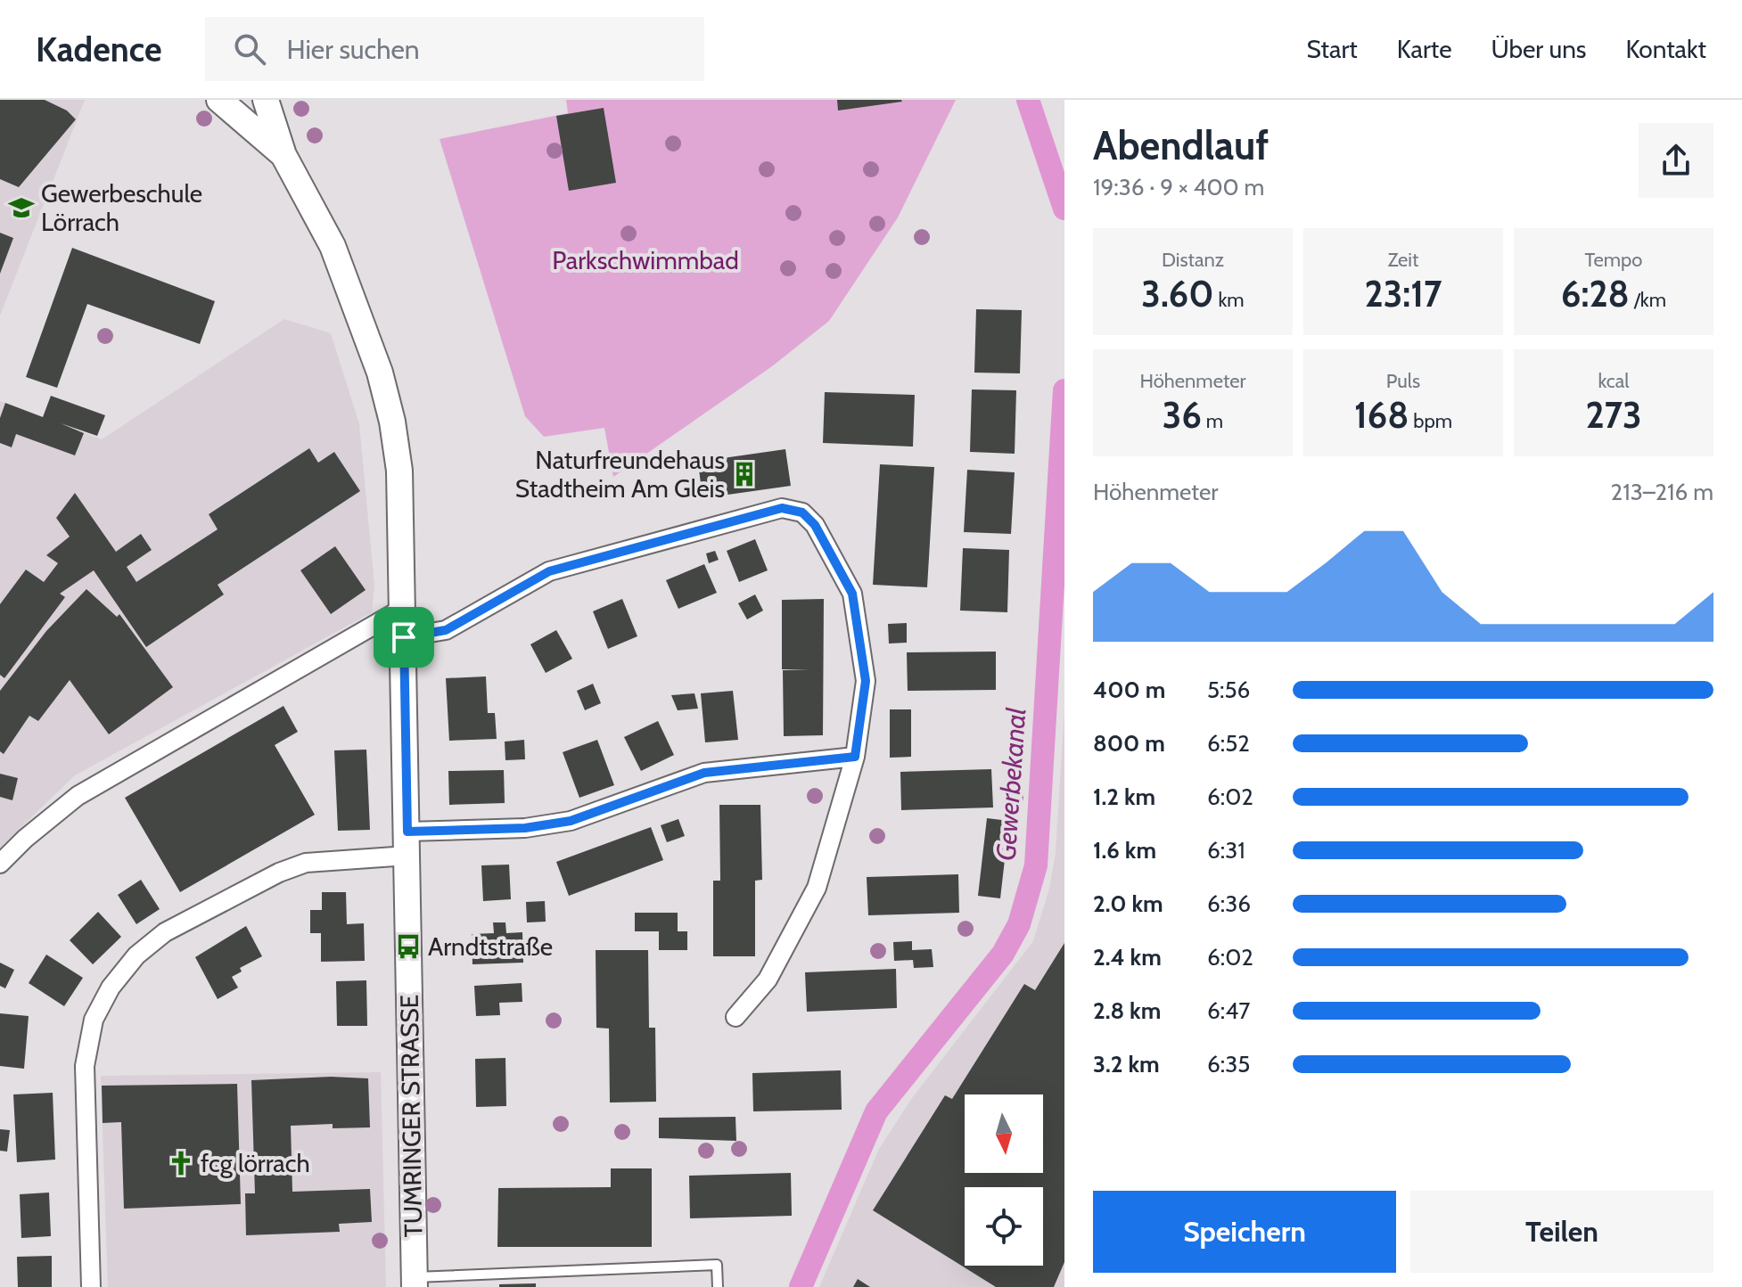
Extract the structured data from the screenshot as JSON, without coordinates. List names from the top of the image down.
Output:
{
  "streets": {
    "main road": ["TUMRINGER STRASSE"]
  },
  "water": ["Gewerbekanal"],
  "parks": ["Parkschwimmbad"],
  "places": {
    "school or university": ["Gewerbeschule Lörrach"],
    "building": ["Naturfreundehaus Stadtheim Am Gleis"],
    "bus stop": ["Arndtstraße"],
    "church": ["fcg lörrach"]
  },
  "north": "bottom",
  "page": {
    "header": "Kadence",
    "search": "Hier suchen",
    "nav": [
      "Start",
      "Karte",
      "Über uns",
      "Kontakt"
    ],
    "heading": ["Abendlauf", "19:36 · 9 × 400 m"],
    "stats": [
      ["Distanz", "3.60 km"],
      ["Zeit", "23:17"],
      ["Tempo", "6:28 /km"],
      ["Höhenmeter", "36 m"],
      ["Puls", "168 bpm"],
      ["kcal", "273"]
    ],
    "chart": ["Höhenmeter", "213–216 m"],
    "list": [
      {
        "name": "400 m",
        "note": "5:56"
      },
      {
        "name": "800 m",
        "note": "6:52"
      },
      {
        "name": "1.2 km",
        "note": "6:02"
      },
      {
        "name": "1.6 km",
        "note": "6:31"
      },
      {
        "name": "2.0 km",
        "note": "6:36"
      },
      {
        "name": "2.4 km",
        "note": "6:02"
      },
      {
        "name": "2.8 km",
        "note": "6:47"
      },
      {
        "name": "3.2 km",
        "note": "6:35"
      }
    ],
    "buttons": ["Speichern", "Teilen"]
  }
}
